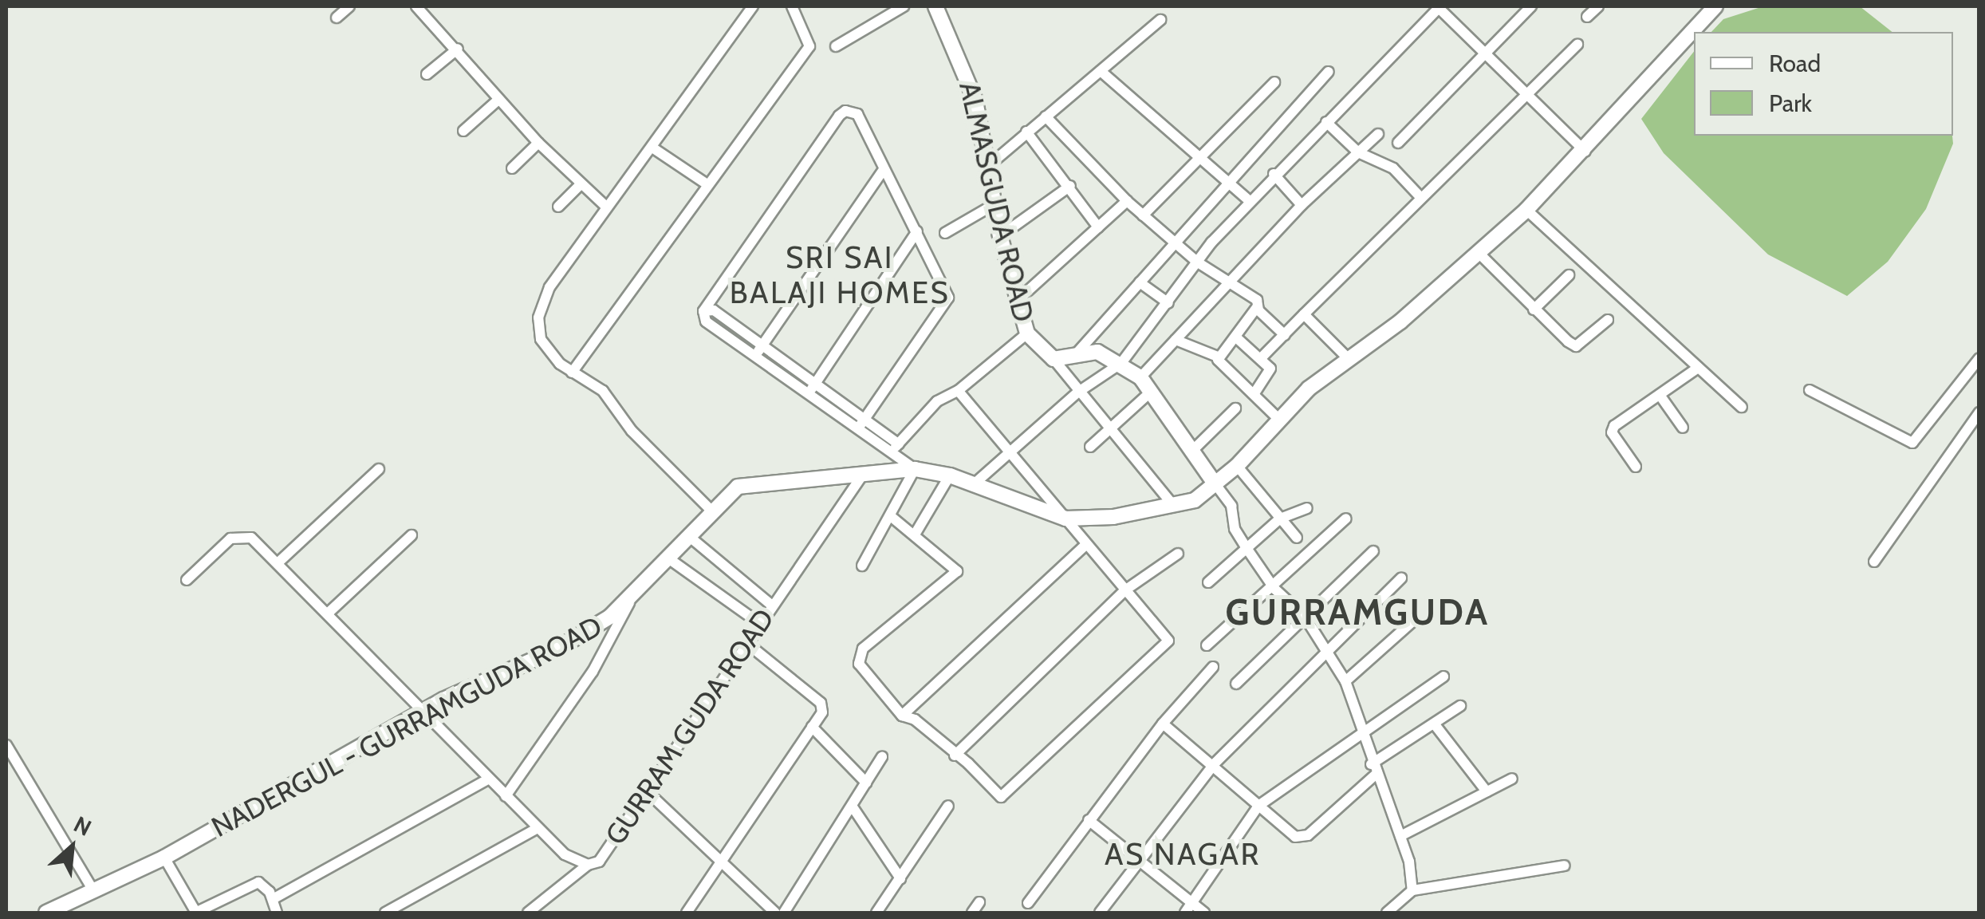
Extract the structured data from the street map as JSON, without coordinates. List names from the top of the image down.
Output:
{
  "streets": {
    "main road": ["ALMASGUDA ROAD", "NADERGUL - GURRAMGUDA ROAD"],
    "street": ["GURRAM GUDA ROAD"]
  },
  "crossings": [
    ["NADERGUL - GURRAMGUDA ROAD", "GURRAM GUDA ROAD"]
  ],
  "districts": ["SRI SAI BALAJI HOMES", "GURRAMGUDA", "AS NAGAR"],
  "legend": ["Road", "Park"],
  "north": "top right"
}
